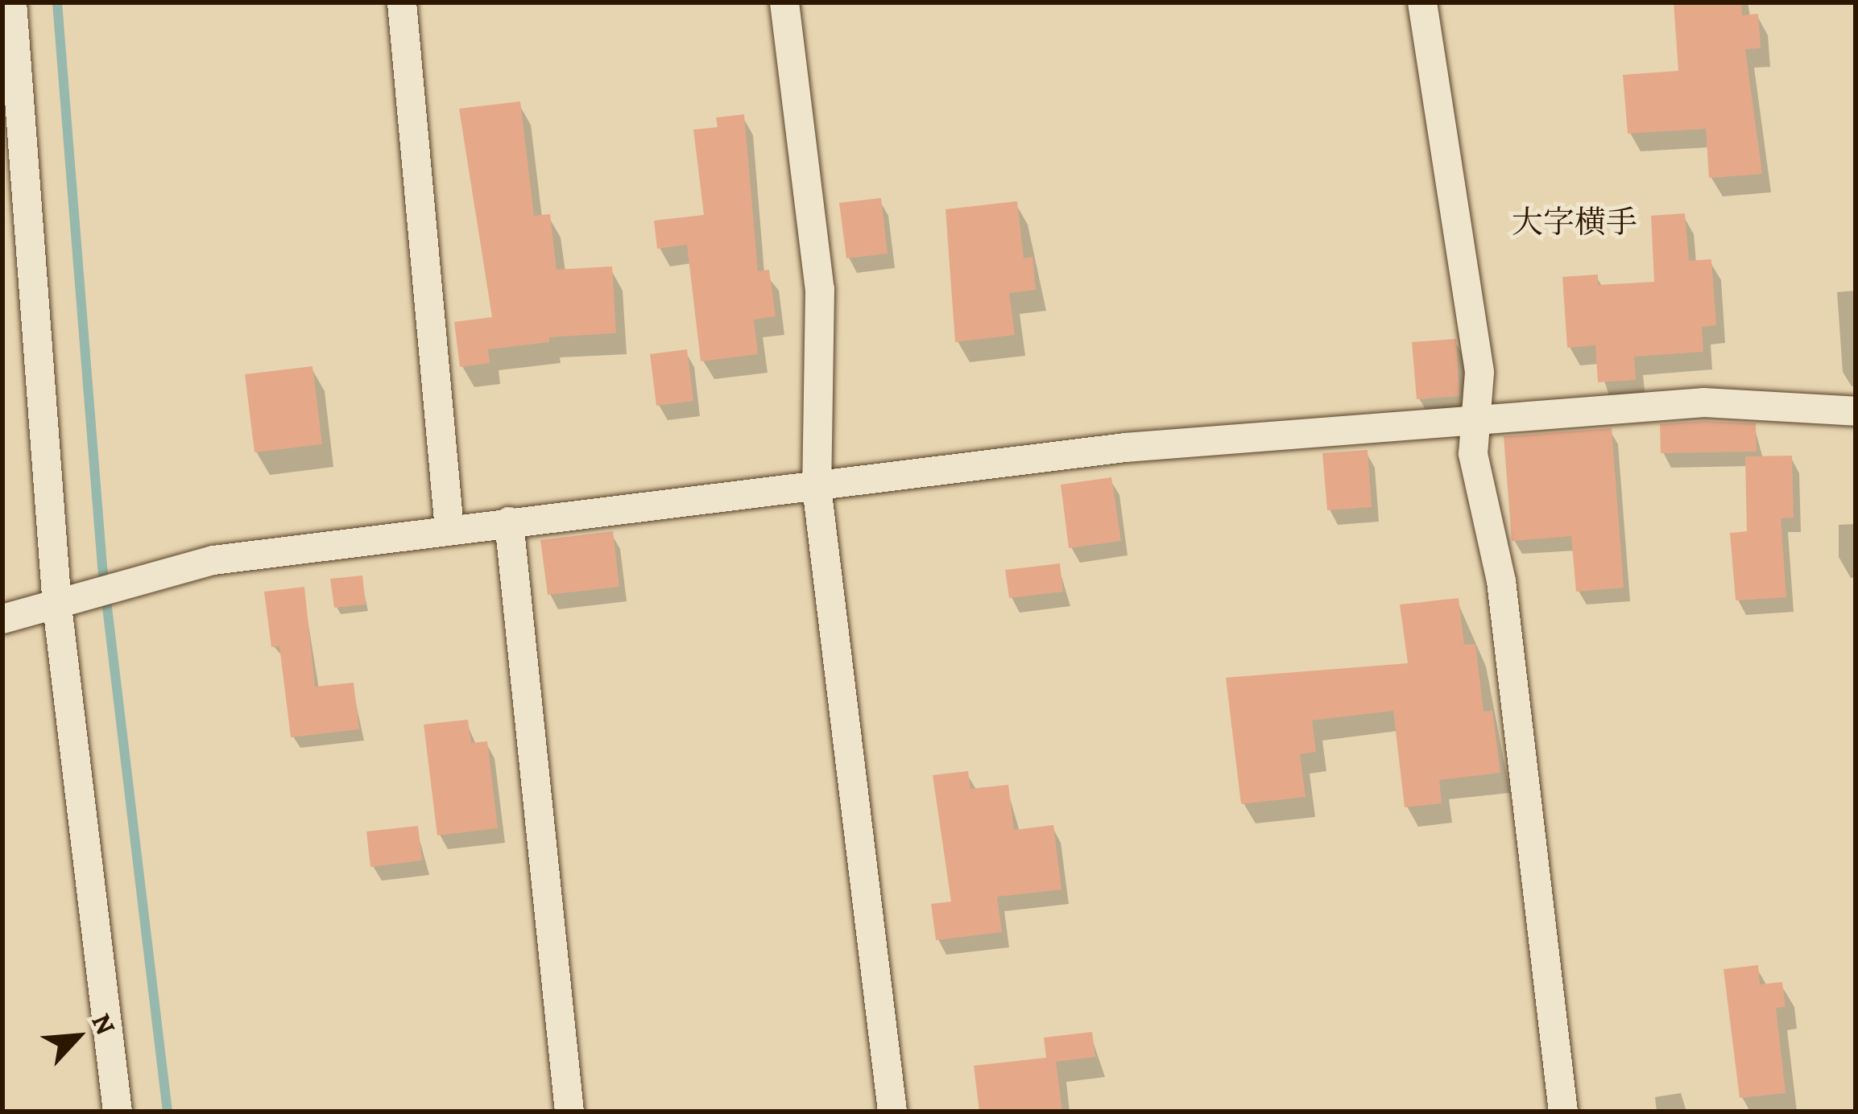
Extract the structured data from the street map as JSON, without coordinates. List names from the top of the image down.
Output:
{
  "districts": ["大字横手"],
  "north": "top right"
}
